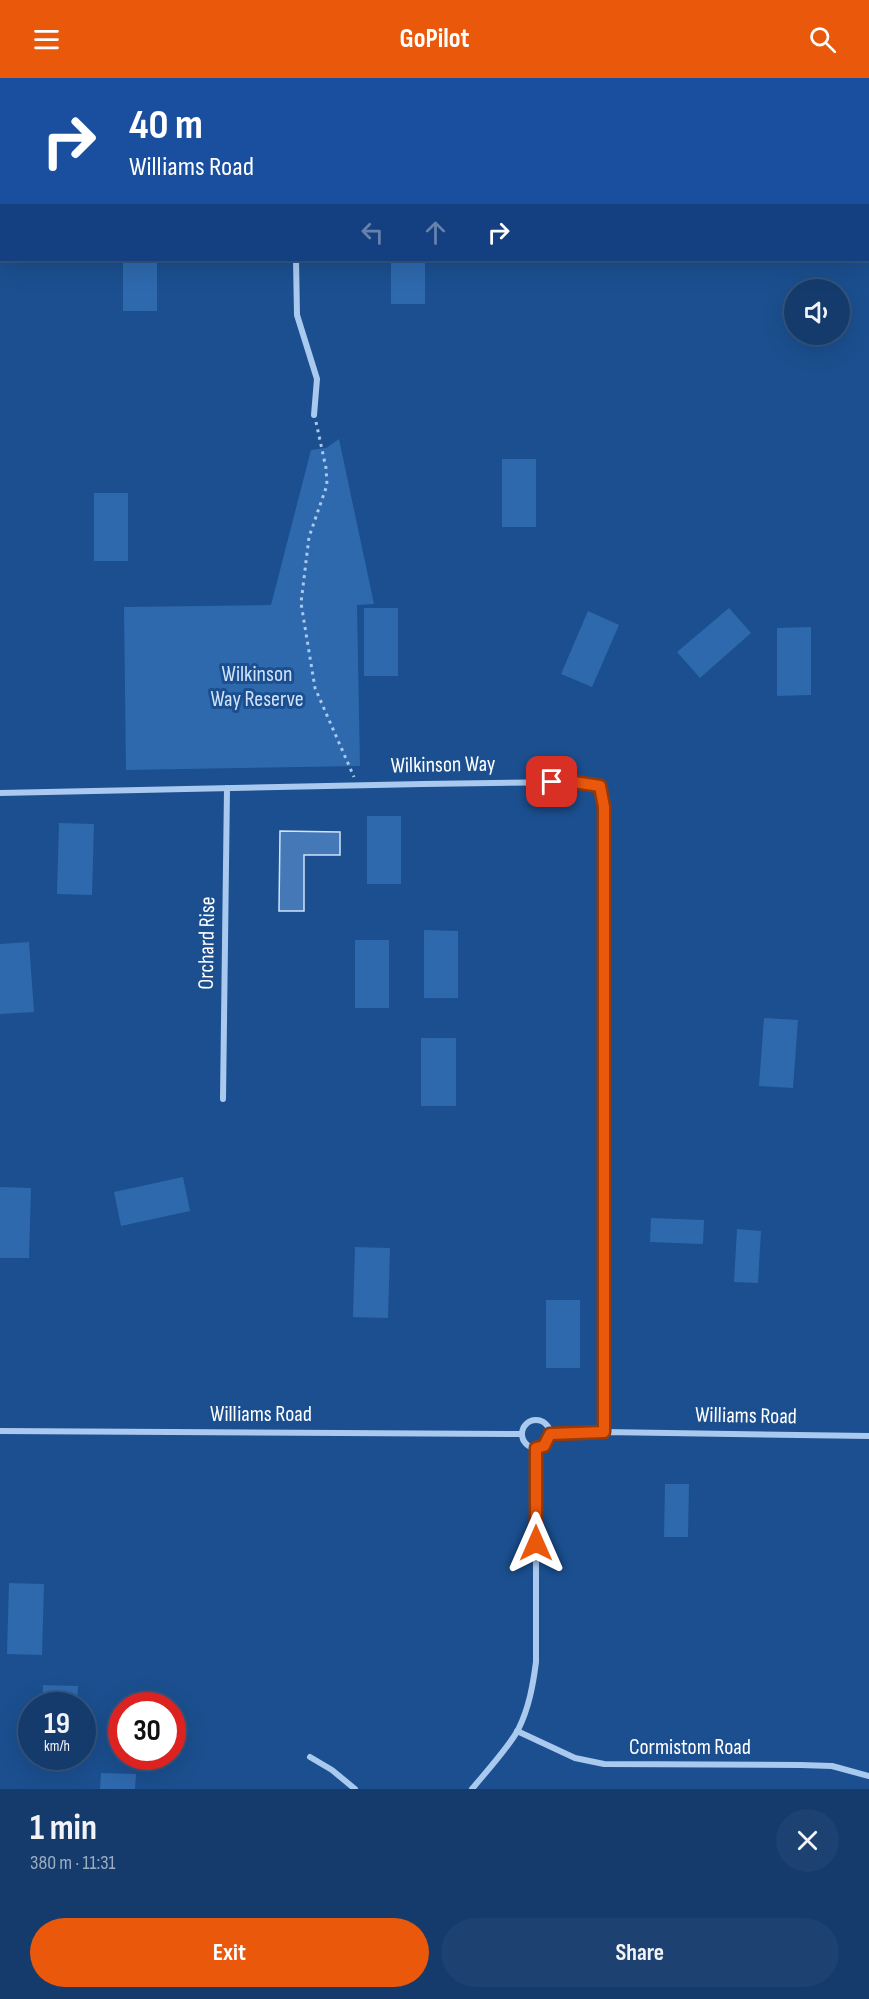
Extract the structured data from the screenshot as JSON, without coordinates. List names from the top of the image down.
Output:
{
  "streets": {
    "street": [
      "Wilkinson Way",
      "Orchard Rise",
      "Williams Road",
      "Cormistom Road"
    ]
  },
  "crossings": [
    ["Wilkinson Way", "Orchard Rise"],
    ["Wilkinson Way", "Williams Road"]
  ],
  "parks": ["Wilkinson Way Reserve"],
  "page": {
    "header": "GoPilot",
    "turn": ["40 m", "Williams Road"],
    "speed": "19 km/h",
    "limit": "30",
    "heading": ["1 min", "380 m · 11:31"],
    "buttons": ["Exit", "Share"]
  }
}
